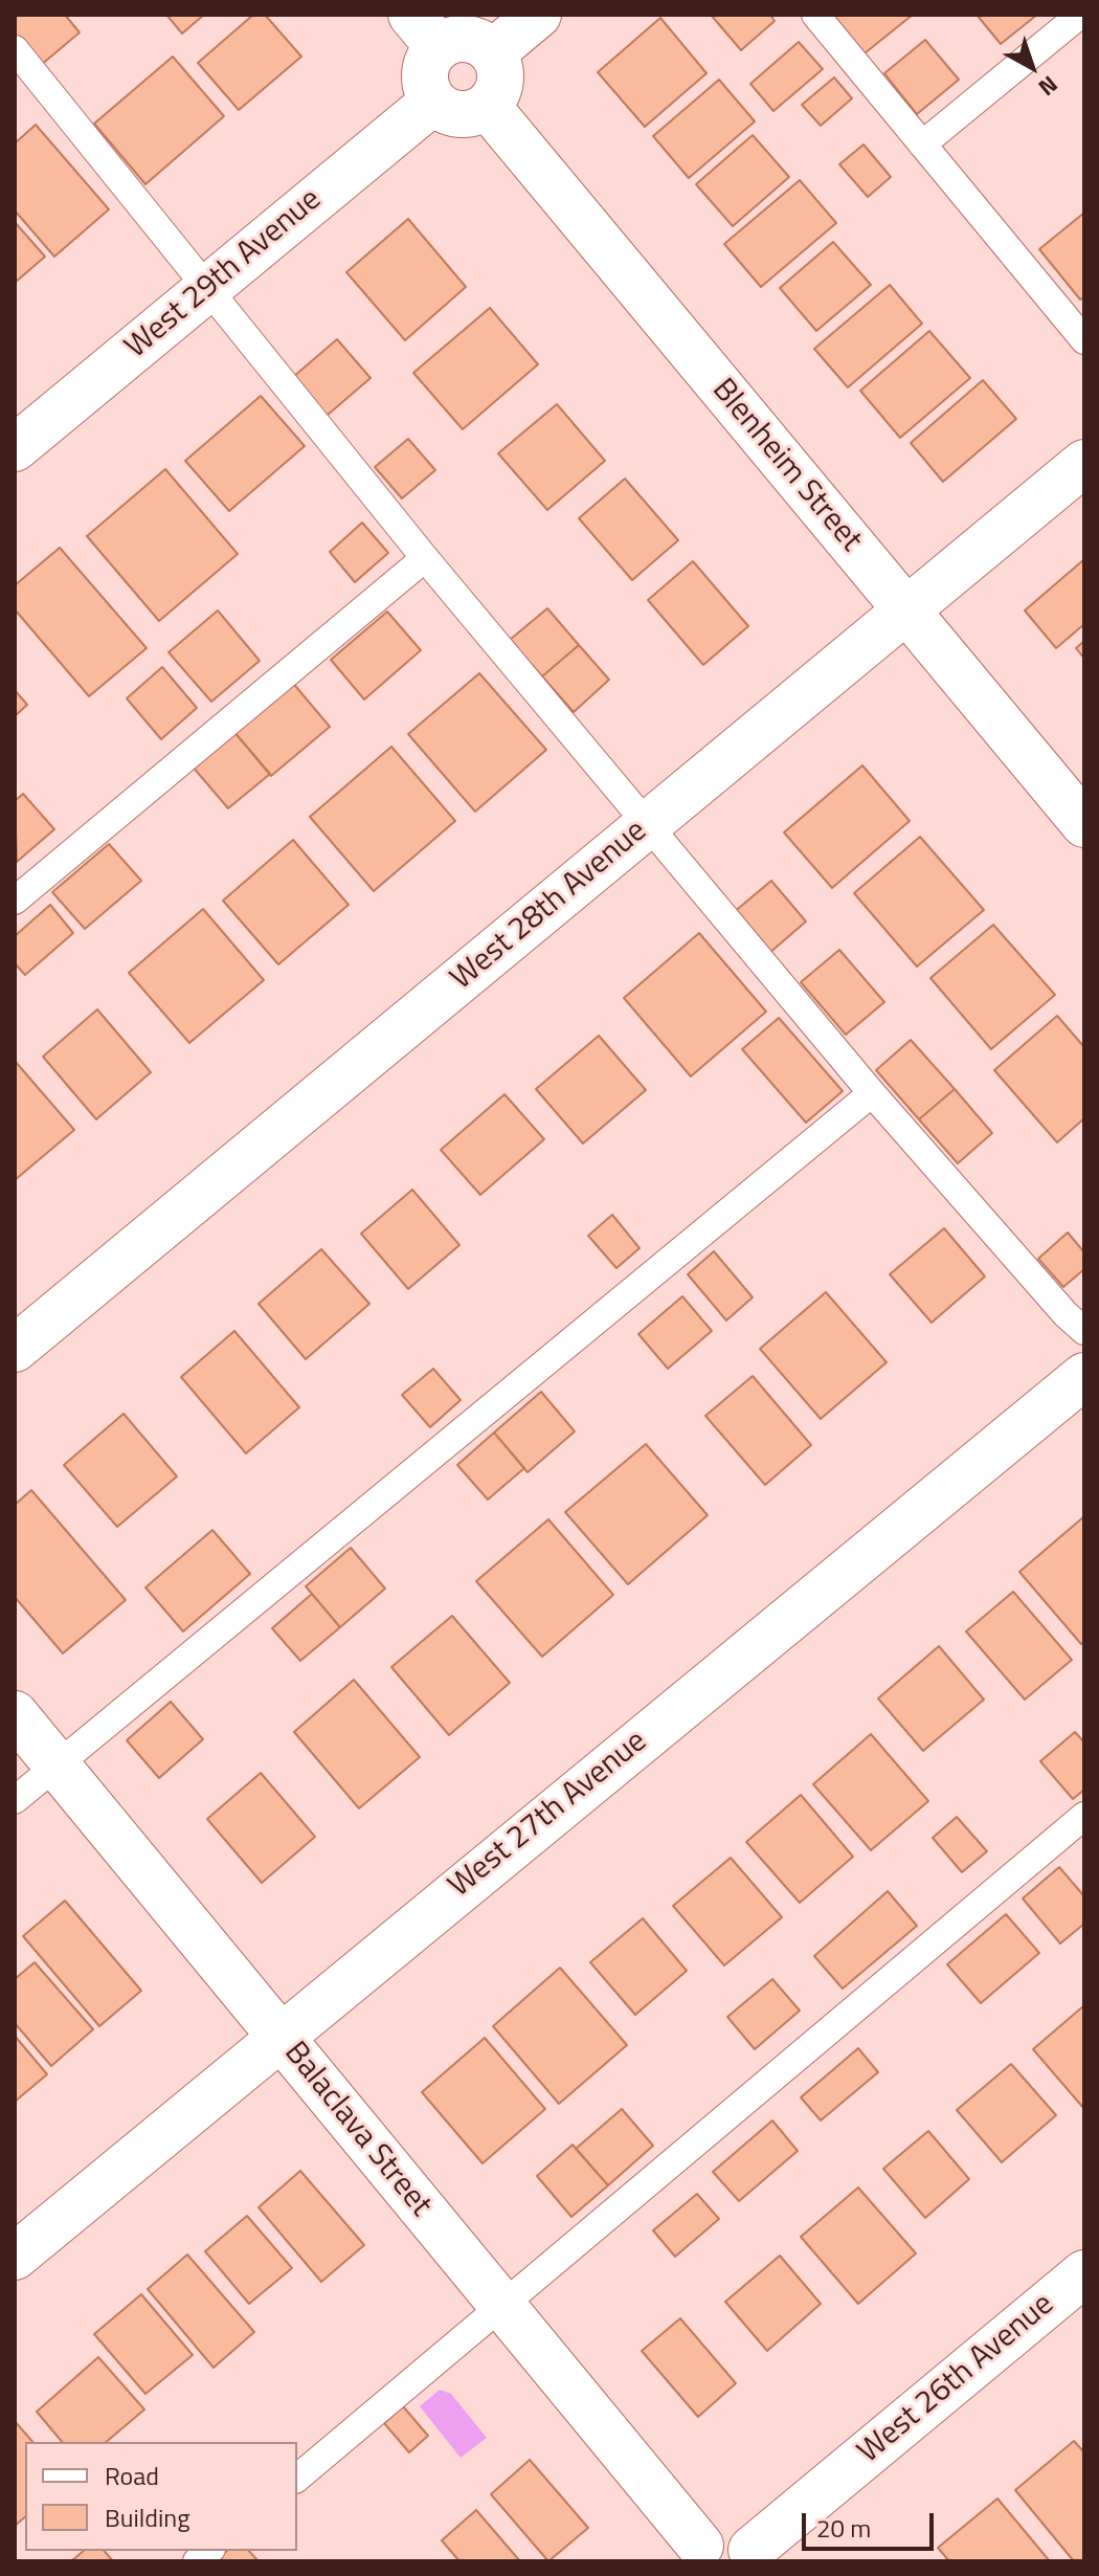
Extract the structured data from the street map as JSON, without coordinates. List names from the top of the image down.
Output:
{
  "streets": {
    "street": [
      "West 29th Avenue",
      "Blenheim Street",
      "West 28th Avenue",
      "West 27th Avenue",
      "Balaclava Street",
      "West 26th Avenue"
    ]
  },
  "crossings": [
    ["West 29th Avenue", "Blenheim Street"],
    ["Blenheim Street", "West 28th Avenue"],
    ["West 27th Avenue", "Balaclava Street"]
  ],
  "legend": ["Road", "Building"],
  "scale_bar": "20 m",
  "north": "bottom right"
}
